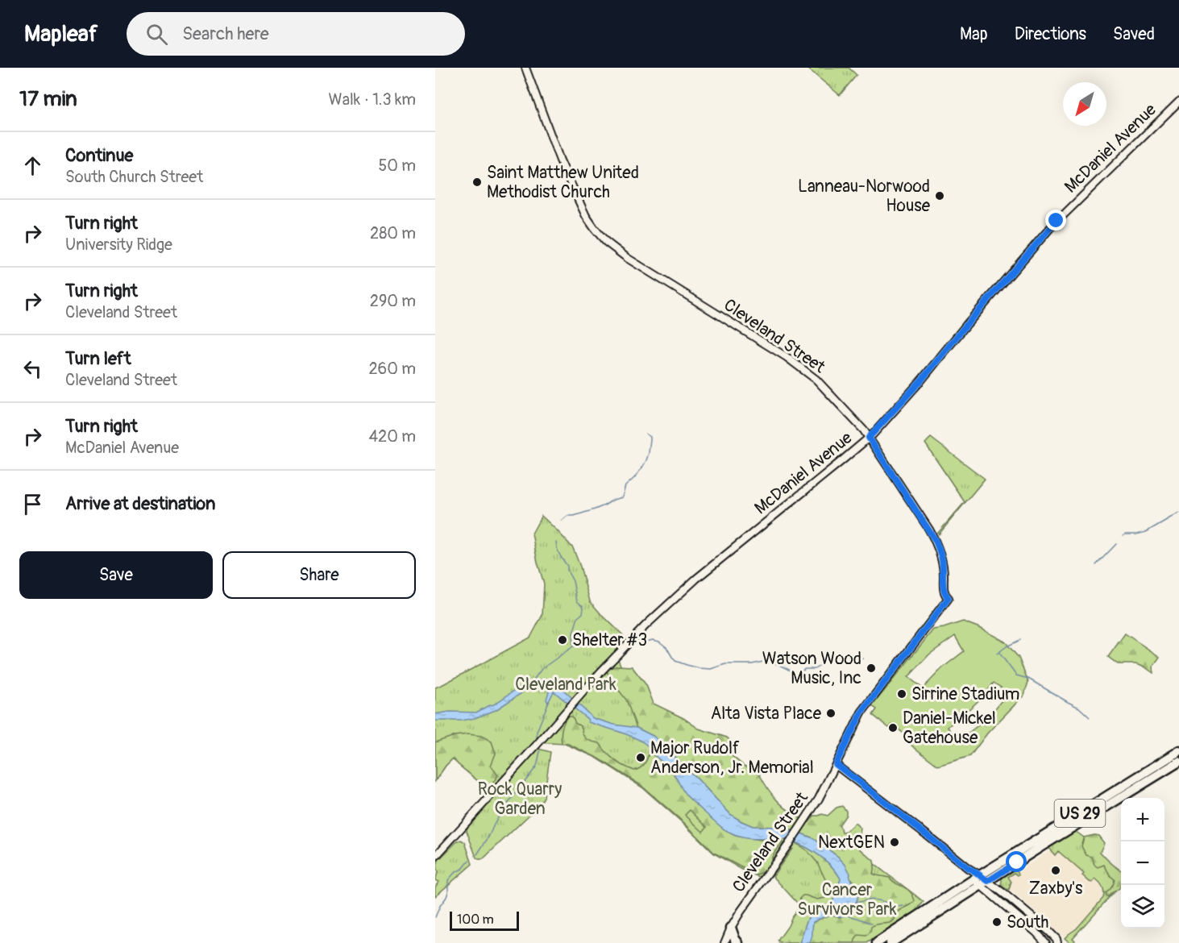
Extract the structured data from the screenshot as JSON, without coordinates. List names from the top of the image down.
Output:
{
  "streets": {
    "main road": ["US 29"],
    "street": ["McDaniel Avenue", "Cleveland Street"]
  },
  "crossings": [
    ["McDaniel Avenue", "Cleveland Street"]
  ],
  "parks": ["Cleveland Park", "Rock Quarry Garden", "Cancer Survivors Park"],
  "places": [
    "Saint Matthew United Methodist Church",
    "Lanneau-Norwood House",
    "Shelter #3",
    "Watson Wood Music, Inc",
    "Sirrine Stadium",
    "Alta Vista Place",
    "Daniel-Mickel Gatehouse",
    "Major Rudolf Anderson, Jr. Memorial",
    "NextGEN",
    "Zaxby's",
    "South"
  ],
  "scale_bar": "100 m",
  "north": "bottom left",
  "page": {
    "header": "Mapleaf",
    "search": "Search here",
    "nav": ["Map", "Directions", "Saved"],
    "heading": ["17 min", "Walk · 1.3 km"],
    "list": [
      ["Continue", "South Church Street", "50 m"],
      ["Turn right", "University Ridge", "280 m"],
      ["Turn right", "Cleveland Street", "290 m"],
      ["Turn left", "Cleveland Street", "260 m"],
      ["Turn right", "McDaniel Avenue", "420 m"],
      "Arrive at destination"
    ],
    "buttons": ["Save", "Share"],
    "map_buttons": ["+", "−"],
    "scale": "100 m"
  }
}
